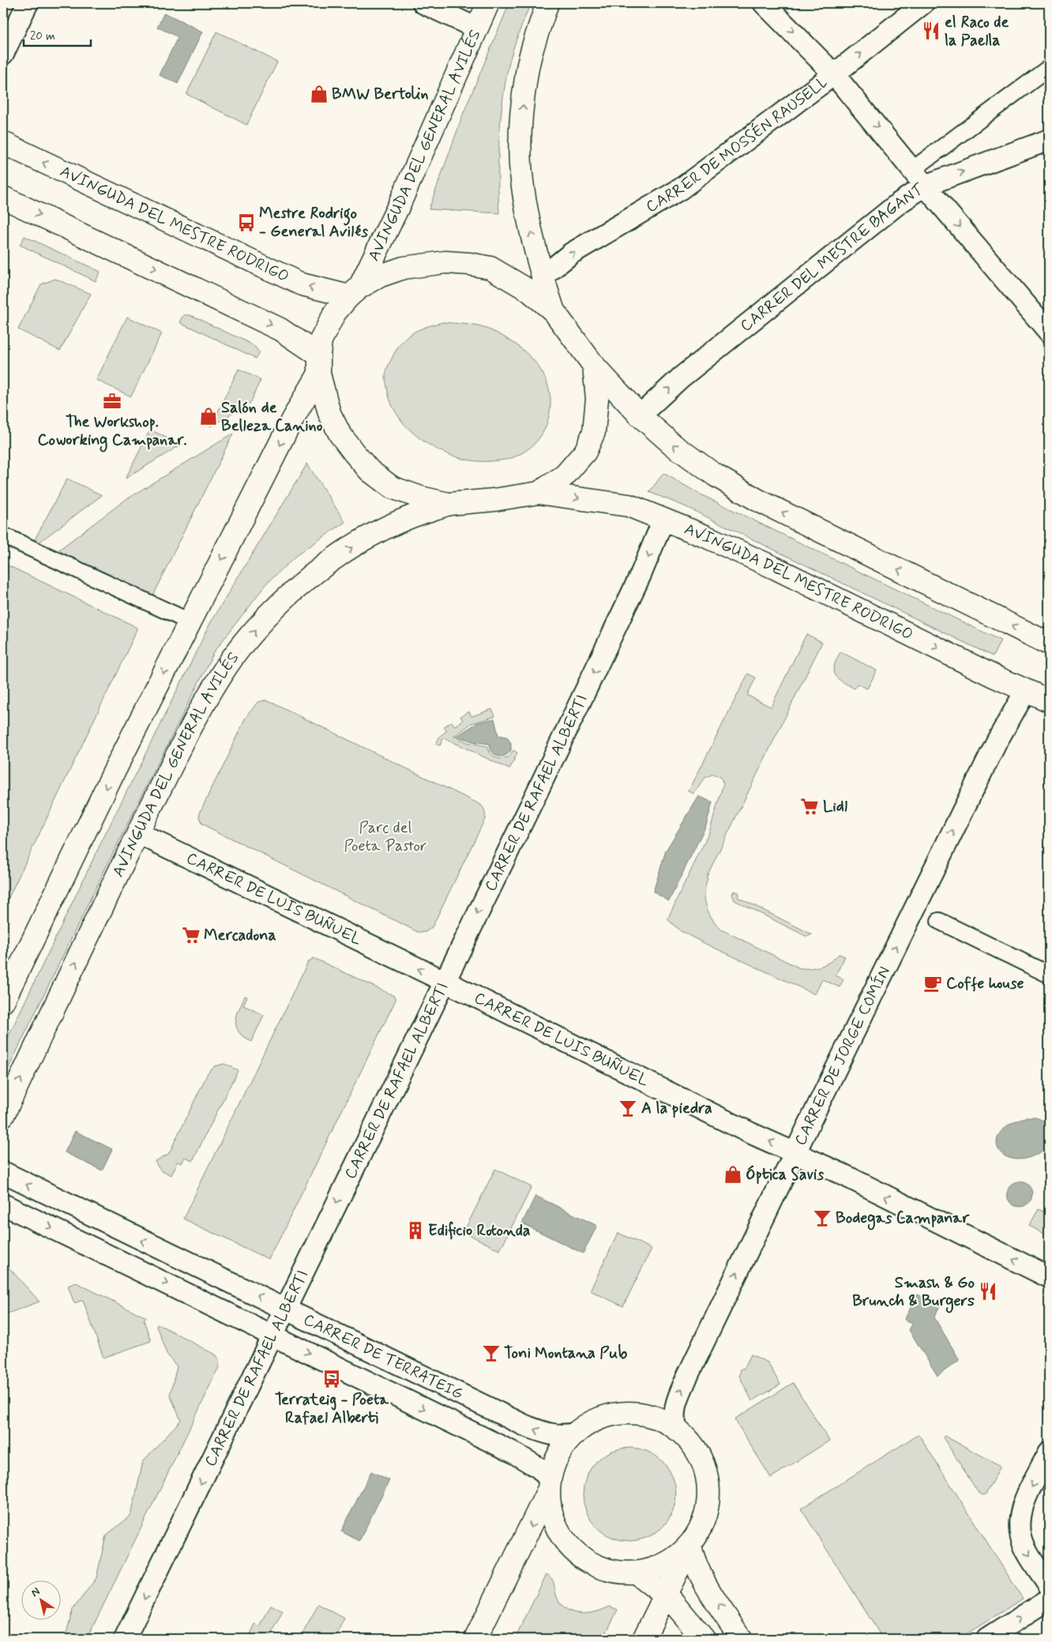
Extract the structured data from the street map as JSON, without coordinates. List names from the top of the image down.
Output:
{
  "streets": {
    "main road": ["AVINGUDA DEL GENERAL AVILÉS", "AVINGUDA DEL MESTRE RODRIGO"],
    "street": [
      "CARRER DE MOSSÉN RAUSELL",
      "CARRER DEL MESTRE BAGANT",
      "CARRER DE RAFAEL ALBERTI",
      "CARRER DE LUIS BUÑUEL",
      "CARRER DE JORGE COMÍN",
      "CARRER DE TERRATEIG"
    ]
  },
  "crossings": [
    ["AVINGUDA DEL GENERAL AVILÉS", "AVINGUDA DEL MESTRE RODRIGO"],
    ["AVINGUDA DEL GENERAL AVILÉS", "CARRER DE LUIS BUÑUEL"],
    ["AVINGUDA DEL MESTRE RODRIGO", "CARRER DE RAFAEL ALBERTI"],
    ["AVINGUDA DEL MESTRE RODRIGO", "CARRER DE JORGE COMÍN"],
    ["CARRER DE RAFAEL ALBERTI", "CARRER DE LUIS BUÑUEL"],
    ["CARRER DE RAFAEL ALBERTI", "CARRER DE TERRATEIG"],
    ["CARRER DE LUIS BUÑUEL", "CARRER DE JORGE COMÍN"]
  ],
  "one_way": [
    "CARRER DE MOSSÉN RAUSELL",
    "CARRER DEL MESTRE BAGANT",
    "CARRER DE RAFAEL ALBERTI",
    "CARRER DE LUIS BUÑUEL",
    "CARRER DE JORGE COMÍN"
  ],
  "parks": ["Parc del Poeta Pastor"],
  "places": {
    "restaurant": ["el Raco de la Paella", "Smash & Go Brunch & Burgers"],
    "shop": ["BMW Bertolin", "Salón de Belleza Canino", "Óptica Savis"],
    "bus stop": ["Mestre Rodrigo - General Avilés", "Terrateig - Poeta Rafael Alberti"],
    "office": ["The Workshop. Coworking Campanar."],
    "supermarket": ["Lidl", "Mercadona"],
    "cafe": ["Coffe house"],
    "bar": ["A la piedra", "Bodegas Campanar", "Toni Montana Pub"],
    "building": ["Edificio Rotonda"]
  },
  "scale_bar": "20 m",
  "north": "top left"
}
